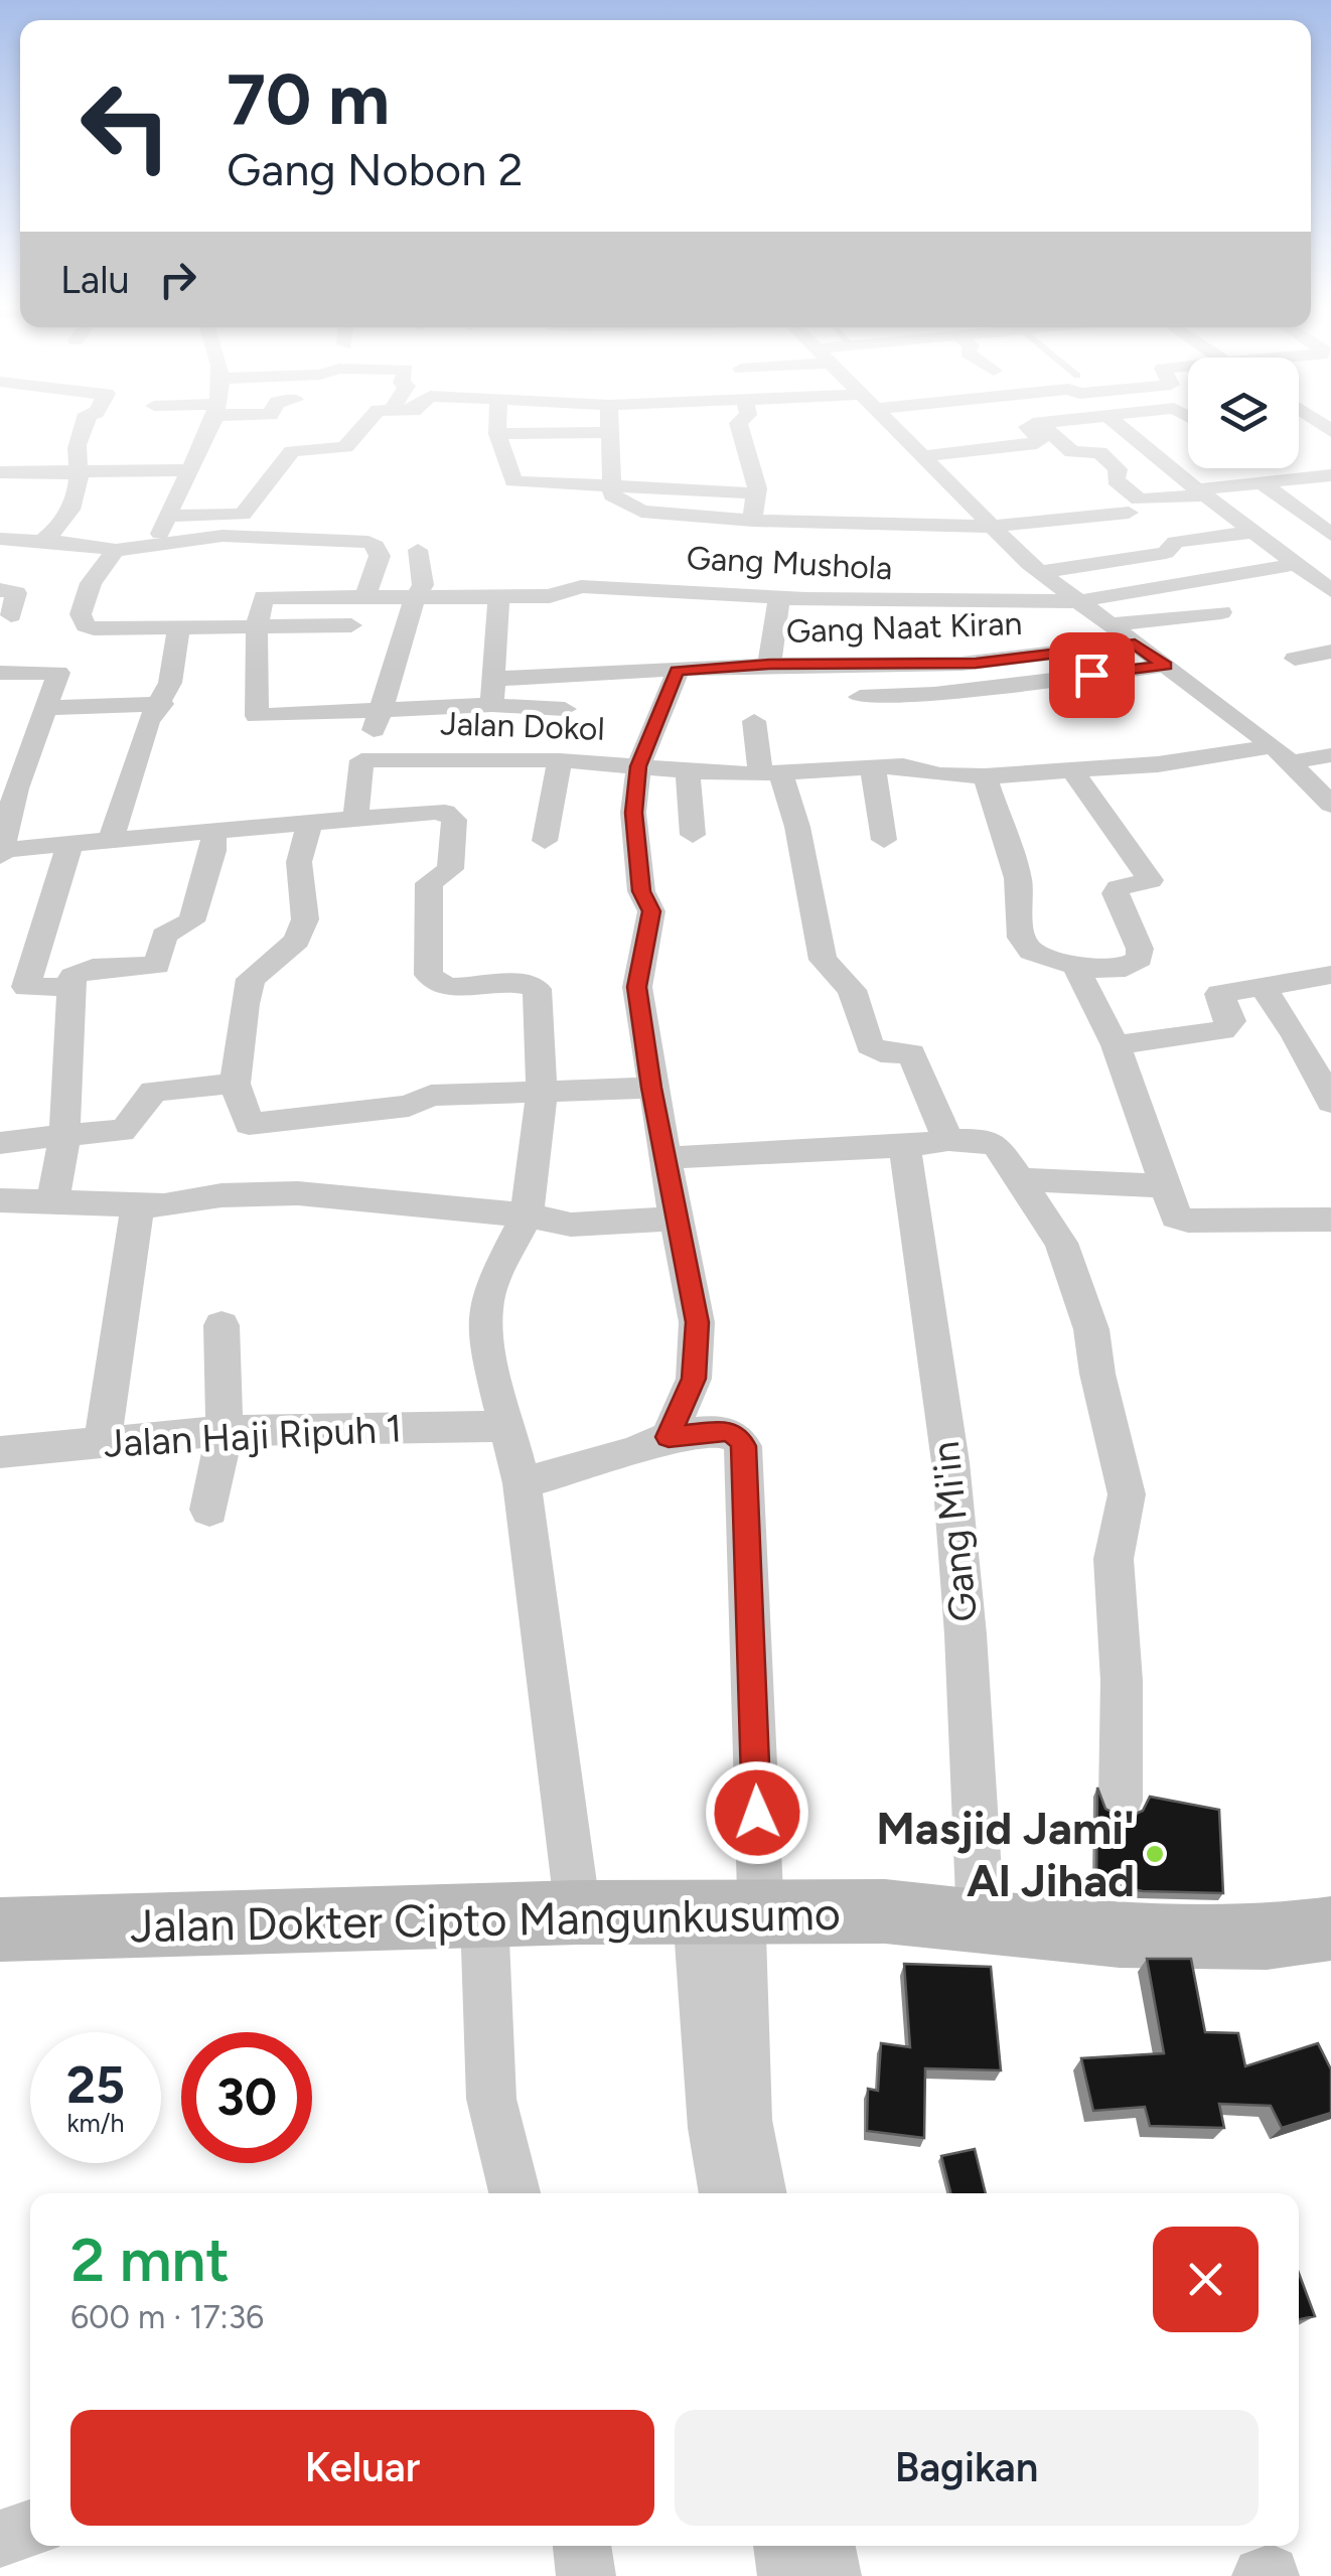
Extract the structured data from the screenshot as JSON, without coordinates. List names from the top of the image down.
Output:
{
  "streets": {
    "main road": ["Jalan Dokter Cipto Mangunkusumo"],
    "street": [
      "Gang Mushola",
      "Gang Naat Kiran",
      "Jalan Dokol",
      "Jalan Haji Ripuh 1",
      "Gang Mi'in"
    ]
  },
  "crossings": [
    ["Gang Mi'in", "Jalan Dokter Cipto Mangunkusumo"]
  ],
  "places": ["Masjid Jami' Al Jihad"],
  "page": {
    "turn": ["70 m", "Gang Nobon 2"],
    "then": "Lalu",
    "speed": "25 km/h",
    "limit": "30",
    "heading": ["2 mnt", "600 m · 17:36"],
    "buttons": ["Keluar", "Bagikan"]
  }
}
